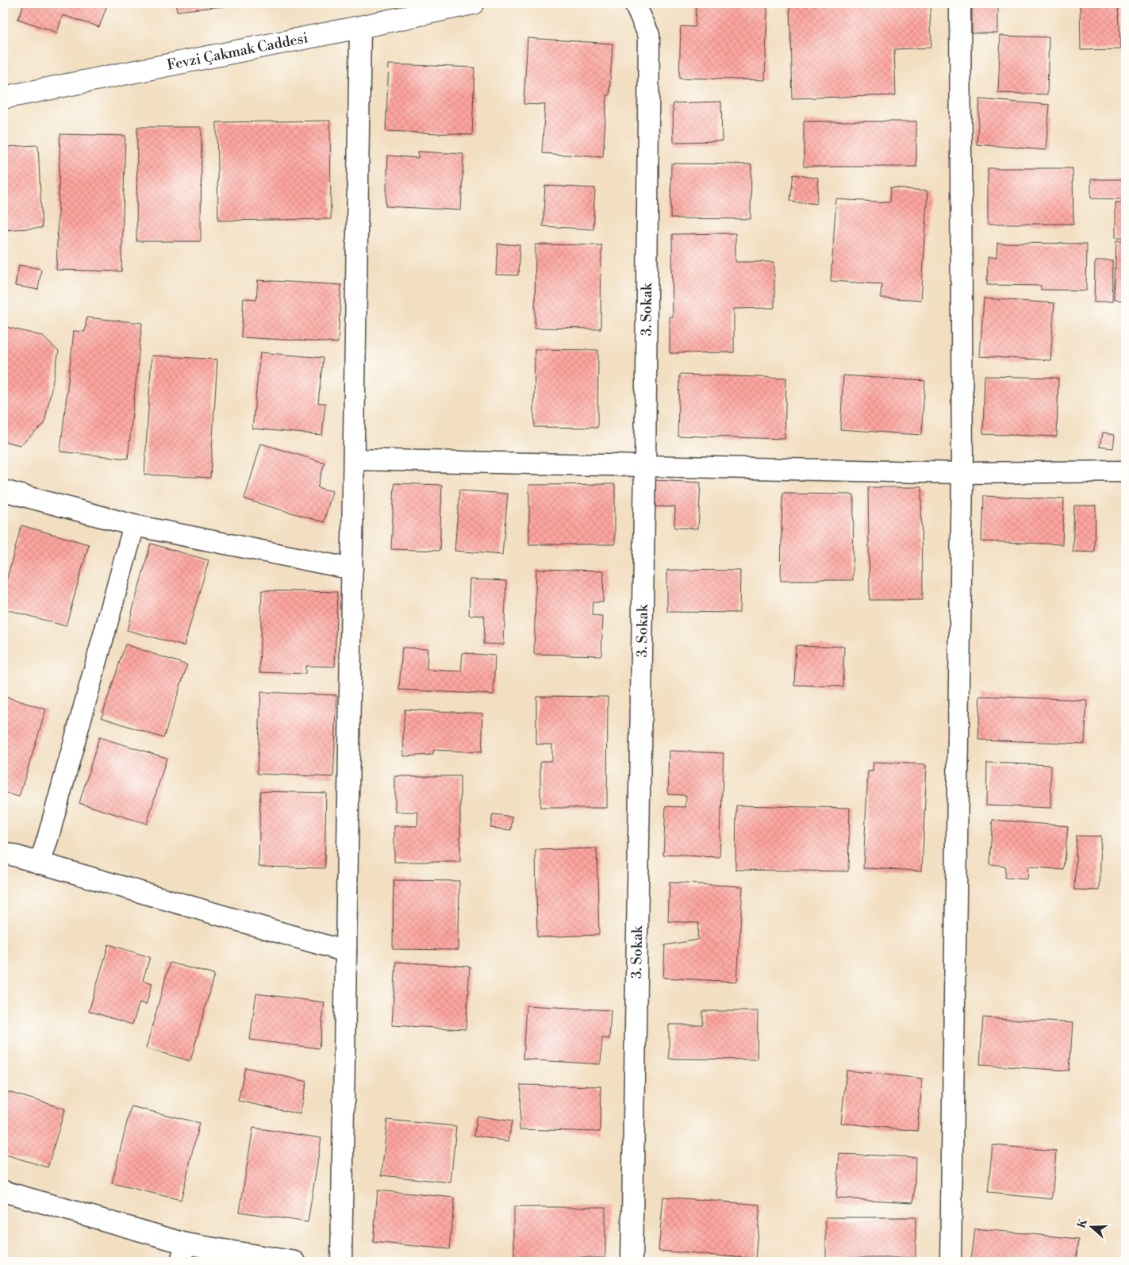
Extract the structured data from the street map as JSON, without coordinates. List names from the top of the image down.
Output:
{
  "streets": {
    "street": ["Fevzi Çakmak Caddesi", "3. Sokak"]
  },
  "north": "left"
}
